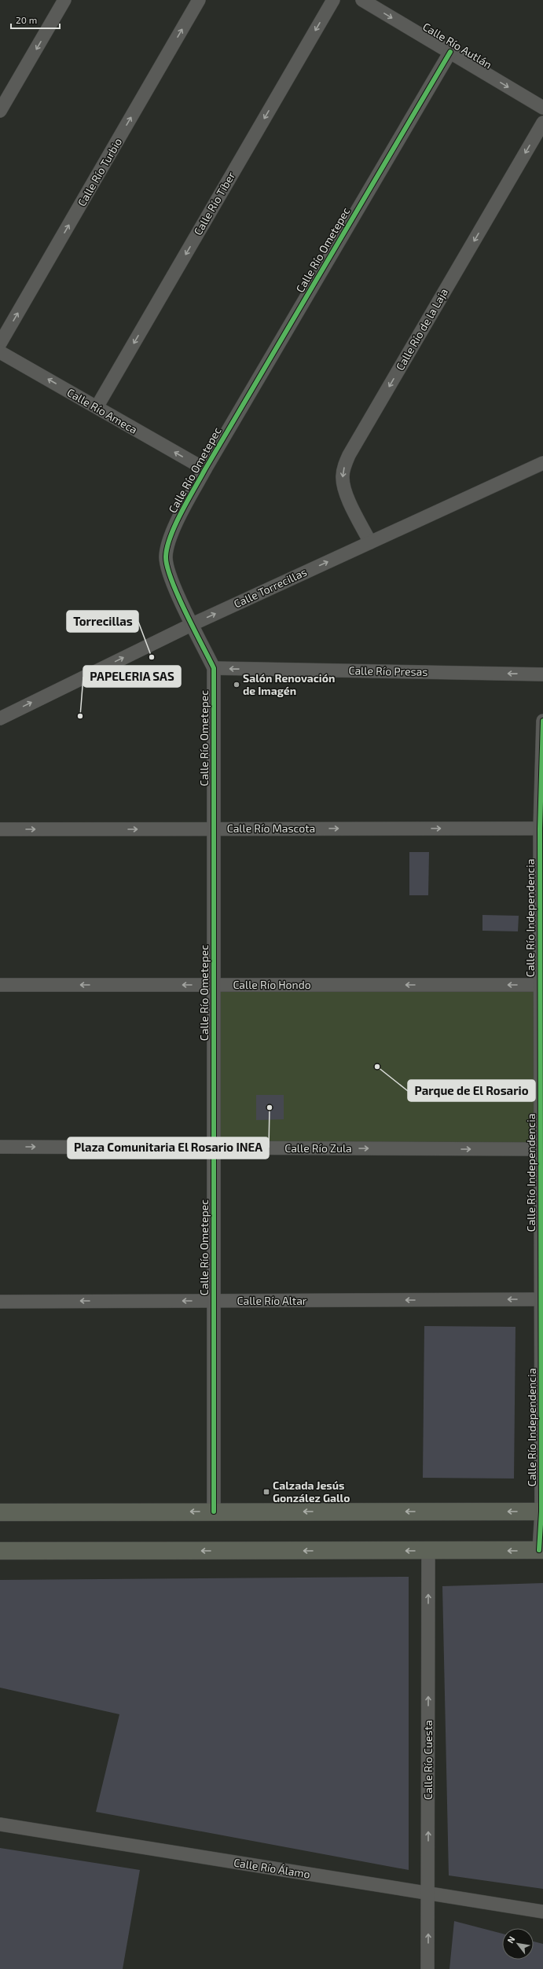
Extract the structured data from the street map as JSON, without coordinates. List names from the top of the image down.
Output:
{
  "streets": {
    "street": [
      "Calle Río Autlán",
      "Calle Río Turbio",
      "Calle Río Tíber",
      "Calle Río Ometepec",
      "Calle Río de la Laja",
      "Calle Río Ameca",
      "Calle Torrecillas",
      "Calle Río Presas",
      "Calle Río Mascota",
      "Calle Río Independencia",
      "Calle Río Hondo",
      "Calle Río Zula",
      "Calle Río Altar",
      "Calle Río Cuesta",
      "Calle Río Álamo"
    ]
  },
  "crossings": [
    ["Calle Río Autlán", "Calle Río Ometepec"],
    ["Calle Río Tíber", "Calle Río Ameca"],
    ["Calle Río Ometepec", "Calle Río Ameca"],
    ["Calle Río Ometepec", "Calle Torrecillas"],
    ["Calle Río Ometepec", "Calle Río Presas"],
    ["Calle Río Ometepec", "Calle Río Mascota"],
    ["Calle Río Ometepec", "Calle Río Hondo"],
    ["Calle Río Ometepec", "Calle Río Zula"],
    ["Calle Río Ometepec", "Calle Río Altar"],
    ["Calle Río de la Laja", "Calle Torrecillas"],
    ["Calle Río Mascota", "Calle Río Independencia"],
    ["Calle Río Independencia", "Calle Río Hondo"],
    ["Calle Río Independencia", "Calle Río Zula"],
    ["Calle Río Independencia", "Calle Río Altar"],
    ["Calle Río Cuesta", "Calle Río Álamo"]
  ],
  "one_way": [
    "Calle Río Autlán",
    "Calle Río Tíber",
    "Calle Río de la Laja",
    "Calle Río Ameca",
    "Calle Torrecillas",
    "Calle Río Presas",
    "Calle Río Mascota",
    "Calle Río Hondo",
    "Calle Río Zula",
    "Calle Río Altar",
    "Calle Río Cuesta"
  ],
  "places": {
    "other": [
      "Torrecillas",
      "Salón Renovación de Imagén",
      "PAPELERIA SAS",
      "Parque de El Rosario",
      "Plaza Comunitaria El Rosario INEA"
    ],
    "transit": ["Calzada Jesús González Gallo"]
  },
  "scale_bar": "20 m",
  "north": "top left"
}
